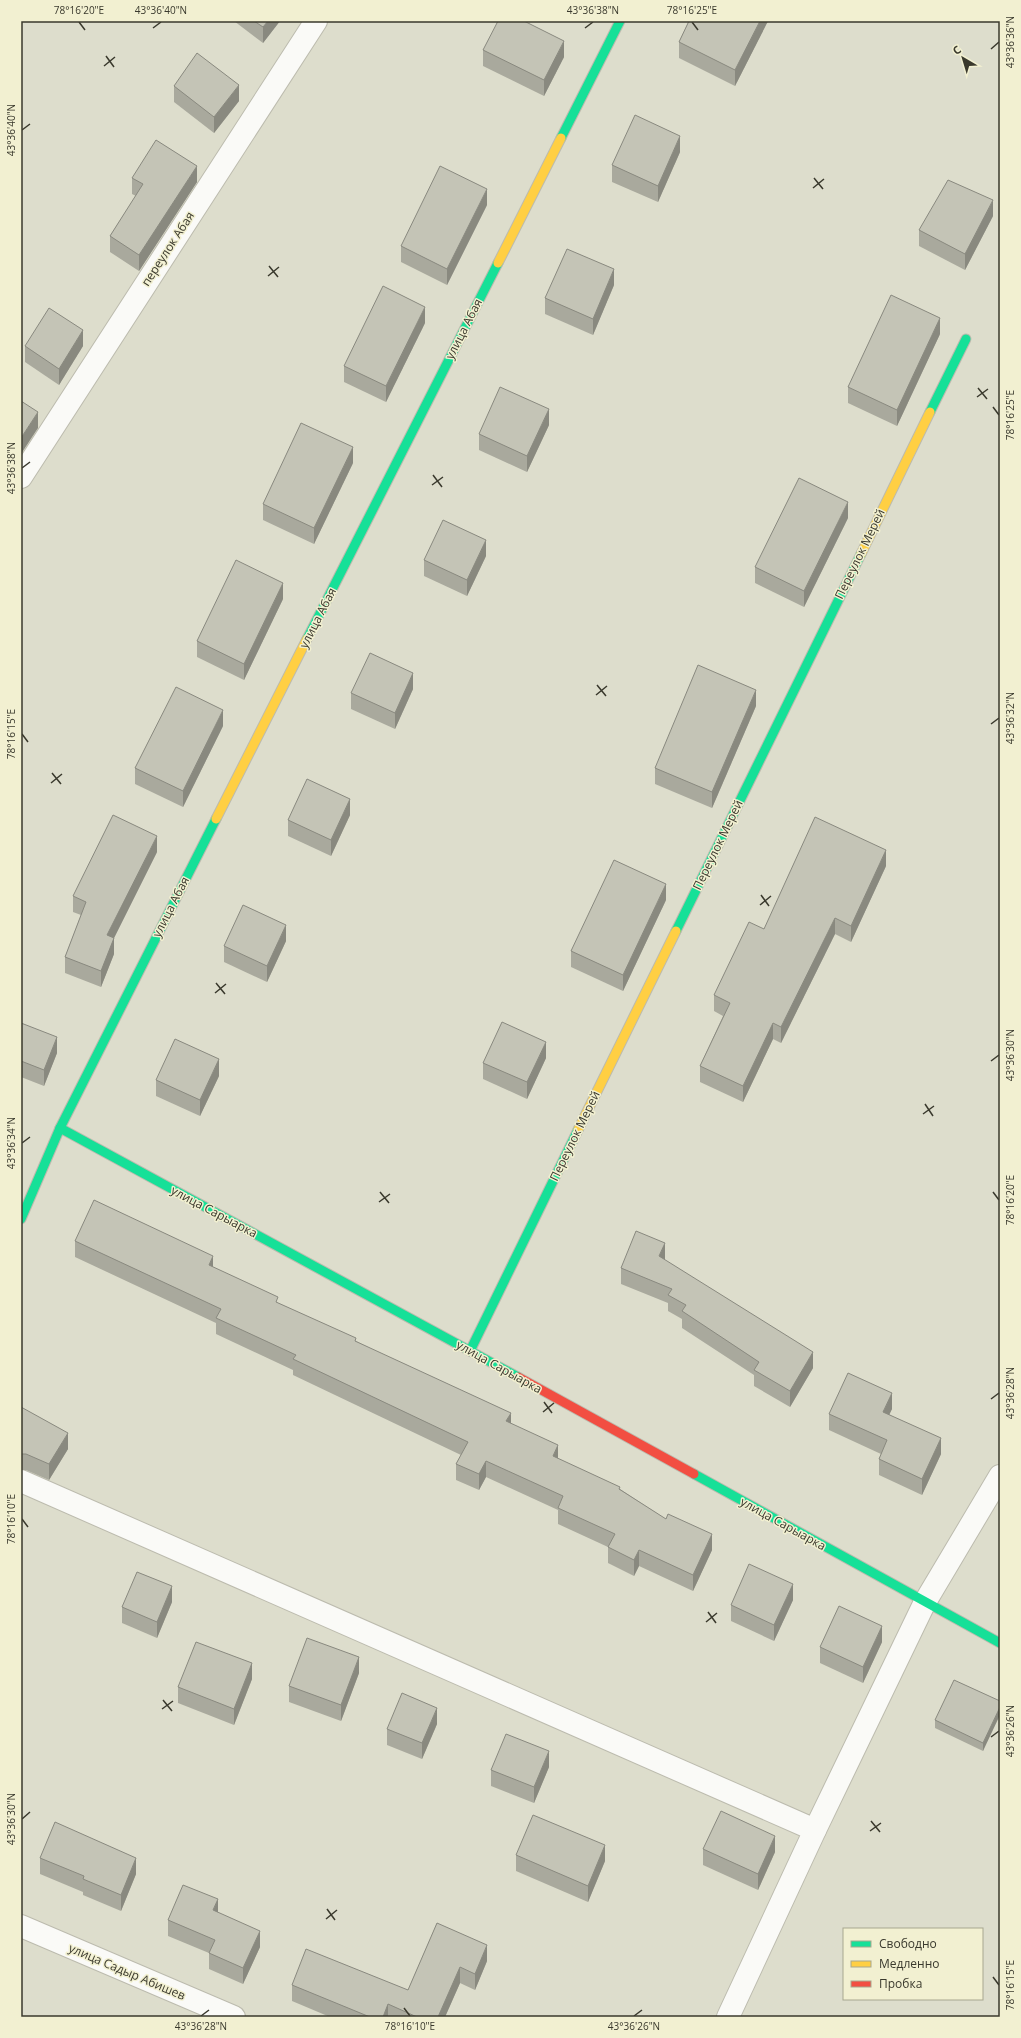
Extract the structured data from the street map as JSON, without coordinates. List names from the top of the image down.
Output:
{
  "streets": {
    "street": [
      "переулок Абая",
      "улица Абая",
      "Переулок Мерей",
      "улица Сарыарка",
      "улица Садыр Абишев"
    ]
  },
  "crossings": [
    ["улица Абая", "улица Сарыарка"],
    ["Переулок Мерей", "улица Сарыарка"]
  ],
  "legend": ["Свободно", "Медленно", "Пробка"],
  "north": "top left",
  "coordinates": [
    "78°16'20\"E",
    "43°36'40\"N",
    "43°36'38\"N",
    "78°16'25\"E",
    "43°36'36\"N",
    "43°36'32\"N",
    "78°16'15\"E",
    "43°36'30\"N",
    "43°36'34\"N",
    "43°36'28\"N",
    "78°16'10\"E",
    "43°36'26\"N"
  ]
}
